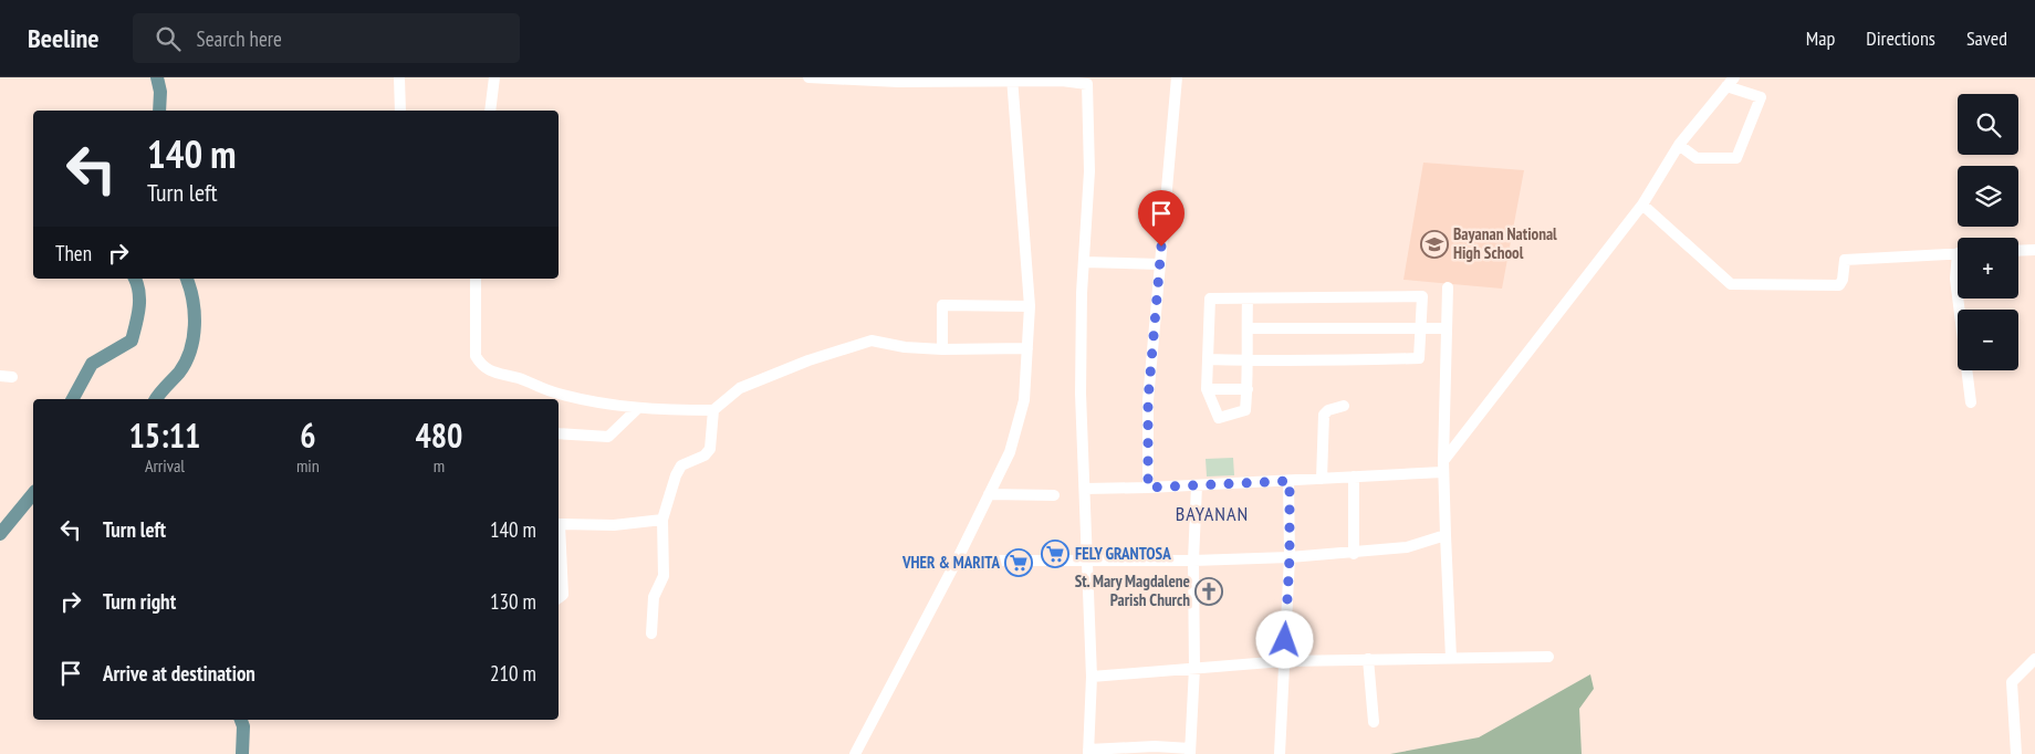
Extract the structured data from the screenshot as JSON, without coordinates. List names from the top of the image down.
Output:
{
  "districts": ["BAYANAN"],
  "places": {
    "school or university": ["Bayanan National High School"],
    "supermarket": ["FELY GRANTOSA", "VHER & MARITA"],
    "church": ["St. Mary Magdalene Parish Church"]
  },
  "page": {
    "header": "Beeline",
    "search": "Search here",
    "nav": ["Map", "Directions", "Saved"],
    "map_buttons": ["+", "−"],
    "turn": ["140 m", "Turn left"],
    "then": "Then",
    "eta": [
      "15:11",
      "Arrival",
      "6",
      "min",
      "480",
      "m"
    ],
    "list": [
      {
        "name": "Turn left",
        "value": "140 m"
      },
      {
        "name": "Turn right",
        "value": "130 m"
      },
      {
        "name": "Arrive at destination",
        "value": "210 m"
      }
    ]
  }
}
